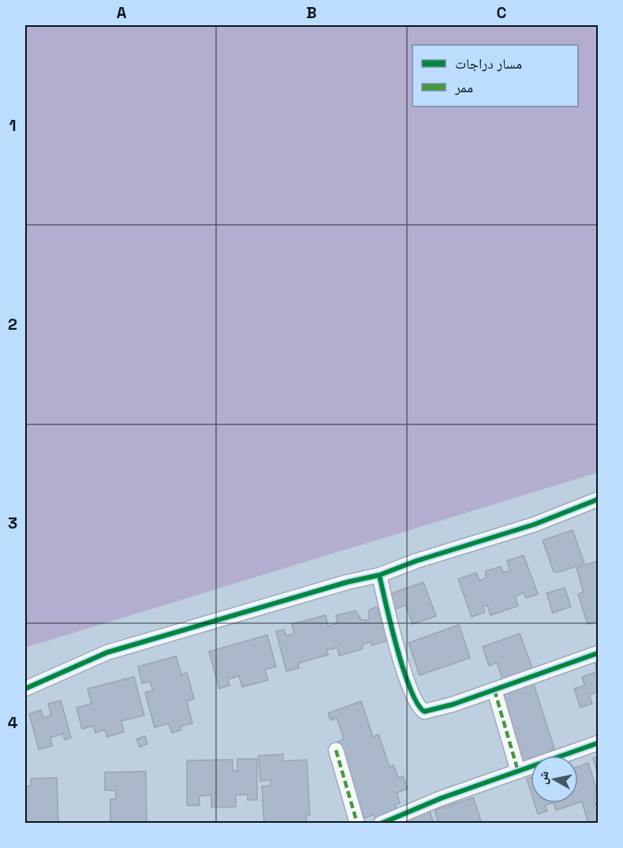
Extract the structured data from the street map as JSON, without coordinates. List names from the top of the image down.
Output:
{
  "legend": ["مسار دراجات", "ممر"],
  "north": "left",
  "grid": {
    "columns": ["A", "B", "C"],
    "rows": [
      "1",
      "2",
      "3",
      "4"
    ]
  }
}
